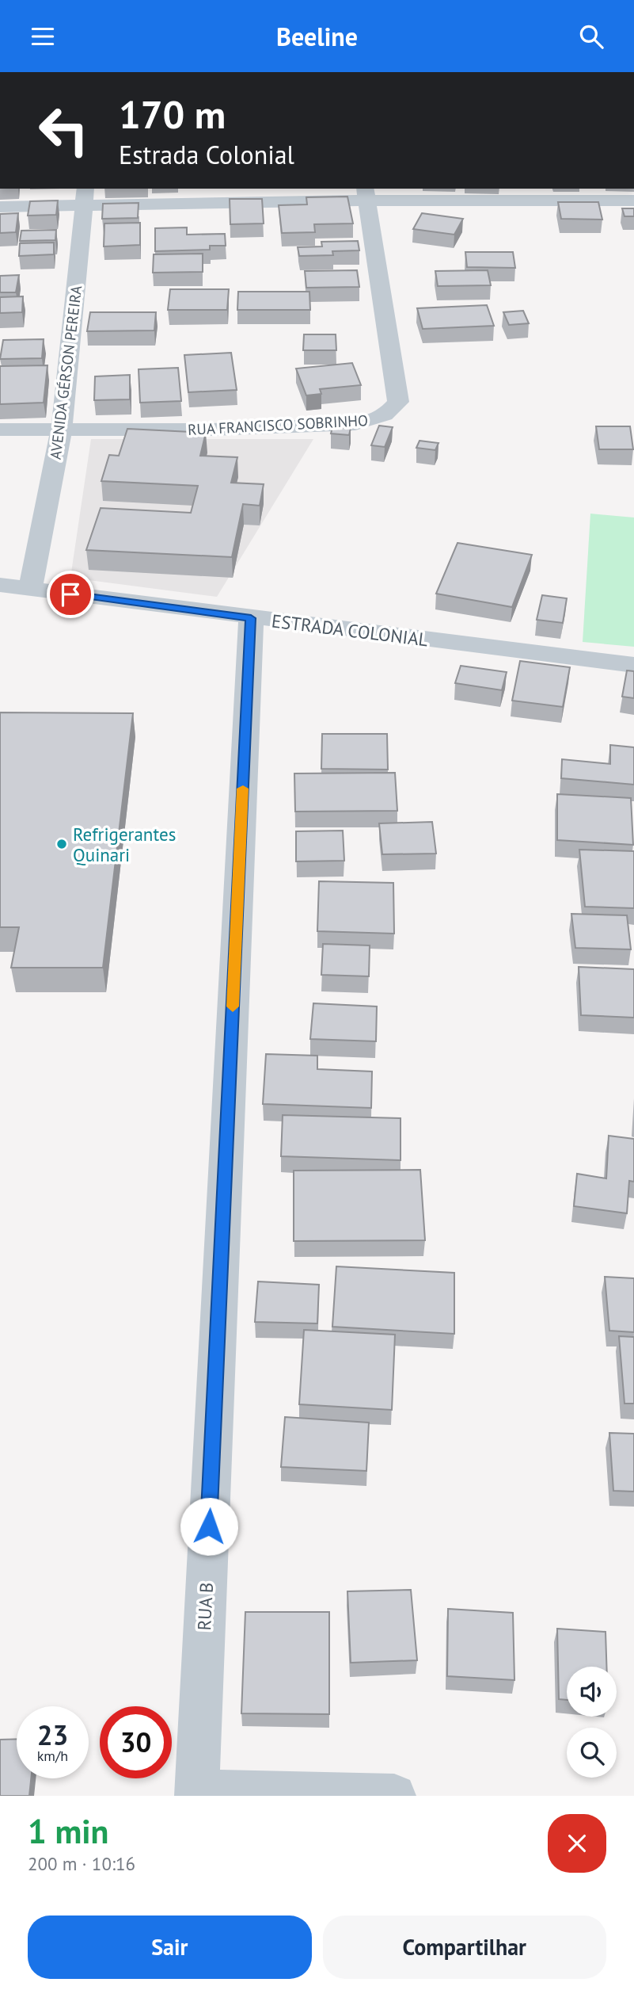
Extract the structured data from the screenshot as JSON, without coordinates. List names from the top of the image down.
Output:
{
  "streets": {
    "street": [
      "AVENIDA GÉRSON PEREIRA",
      "RUA FRANCISCO SOBRINHO",
      "ESTRADA COLONIAL",
      "RUA B"
    ]
  },
  "crossings": [
    ["AVENIDA GÉRSON PEREIRA", "RUA FRANCISCO SOBRINHO"],
    ["AVENIDA GÉRSON PEREIRA", "ESTRADA COLONIAL"],
    ["ESTRADA COLONIAL", "RUA B"]
  ],
  "places": ["Refrigerantes Quinari"],
  "page": {
    "header": "Beeline",
    "turn": ["170 m", "Estrada Colonial"],
    "speed": "23 km/h",
    "limit": "30",
    "heading": ["1 min", "200 m · 10:16"],
    "buttons": ["Sair", "Compartilhar"]
  }
}
